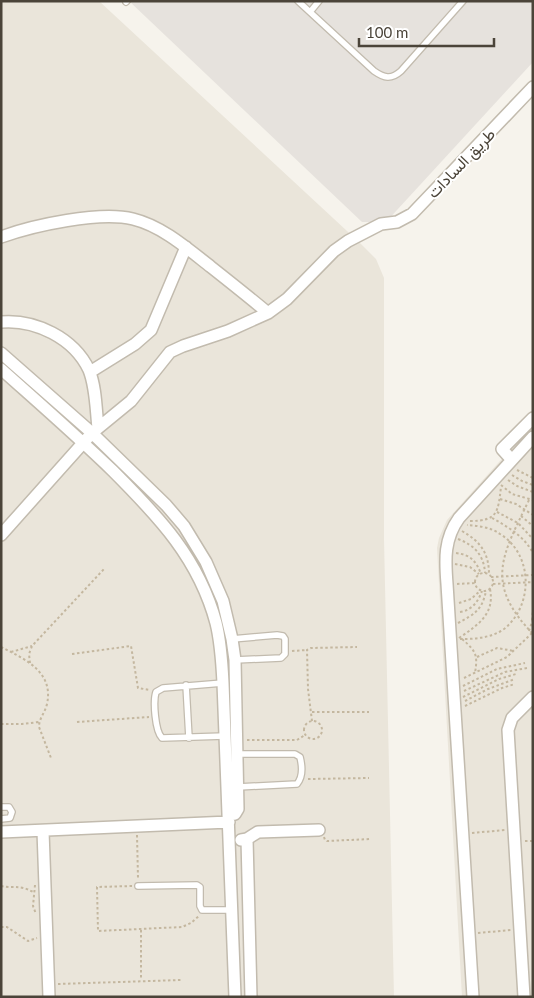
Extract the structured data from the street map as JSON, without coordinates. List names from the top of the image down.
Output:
{
  "streets": {
    "street": ["طريق السادات"]
  },
  "scale_bar": "100 m"
}
